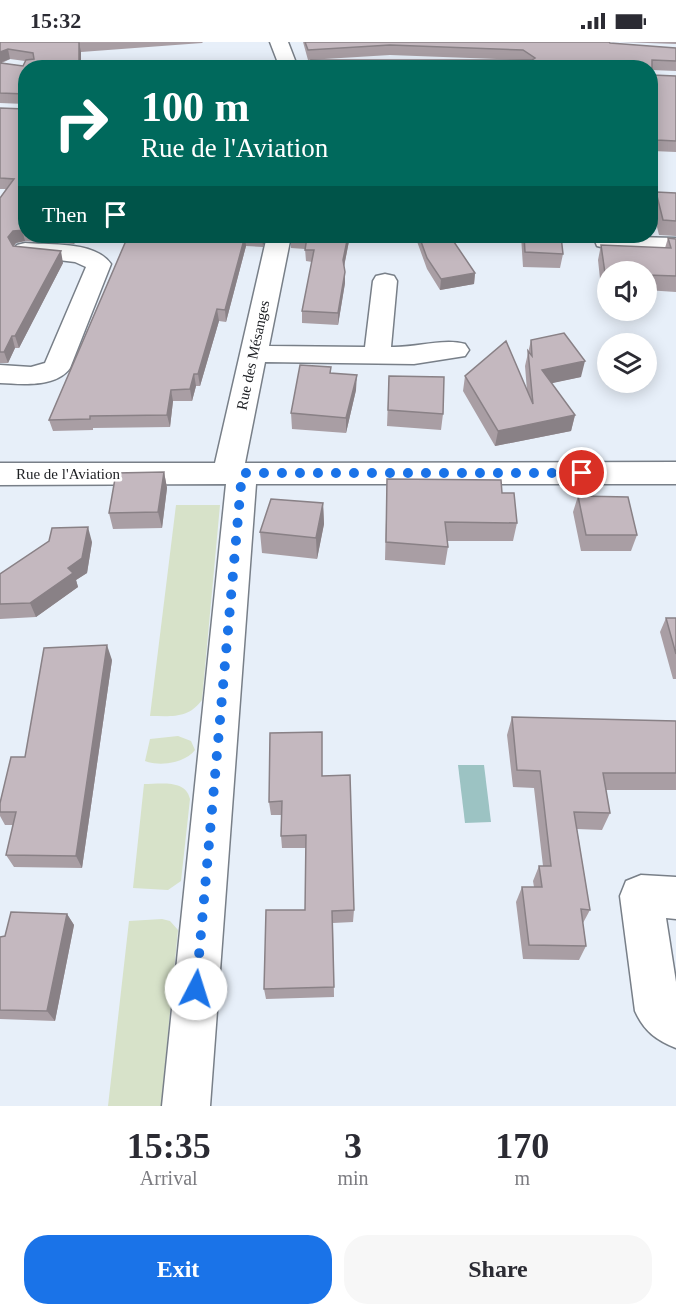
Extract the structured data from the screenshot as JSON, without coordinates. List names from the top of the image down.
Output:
{
  "streets": {
    "street": ["Rue des Mésanges", "Rue de l'Aviation"]
  },
  "crossings": [
    ["Rue des Mésanges", "Rue de l'Aviation"]
  ],
  "page": {
    "status": "15:32",
    "turn": ["100 m", "Rue de l'Aviation"],
    "then": "Then",
    "eta": [
      "15:35",
      "Arrival",
      "3",
      "min",
      "170",
      "m"
    ],
    "buttons": ["Exit", "Share"]
  }
}
